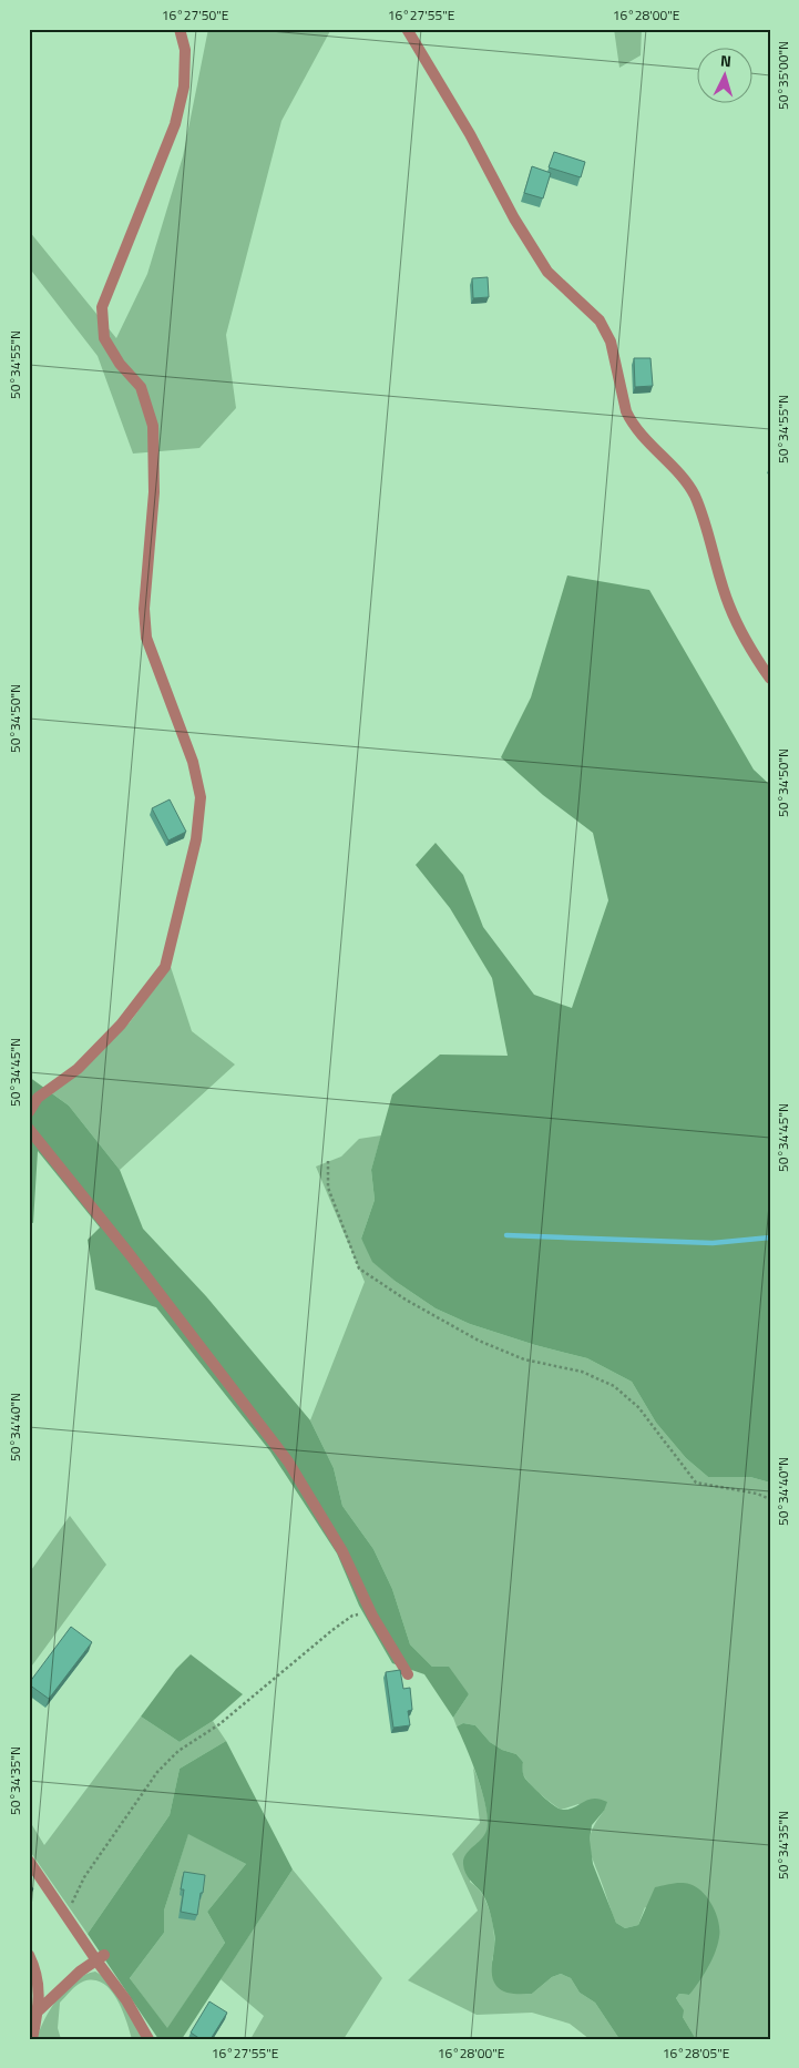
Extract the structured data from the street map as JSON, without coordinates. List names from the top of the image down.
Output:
{
  "north": "top",
  "coordinates": [
    "16°27'50\"E",
    "16°27'55\"E",
    "16°28'00\"E",
    "50°35'00\"N",
    "50°34'55\"N",
    "50°34'50\"N",
    "50°34'45\"N",
    "50°34'40\"N",
    "50°34'35\"N",
    "16°28'05\"E"
  ]
}
